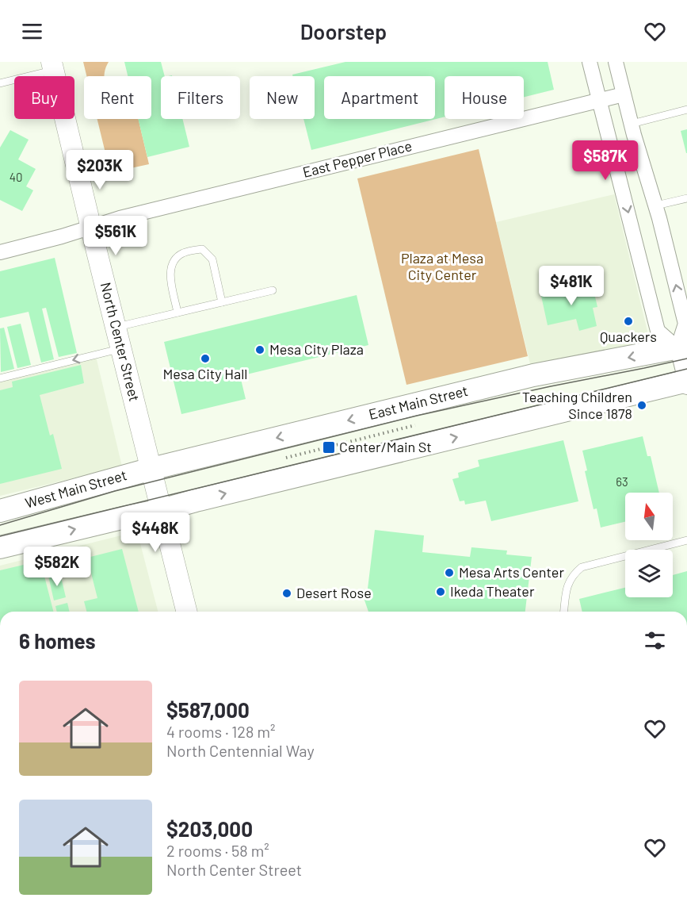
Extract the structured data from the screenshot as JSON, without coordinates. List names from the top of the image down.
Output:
{
  "streets": {
    "main road": ["East Main Street", "West Main Street"],
    "street": ["East Pepper Place", "North Center Street"]
  },
  "crossings": [
    ["East Pepper Place", "North Center Street"],
    ["North Center Street", "East Main Street"],
    ["North Center Street", "West Main Street"],
    ["East Main Street", "West Main Street"]
  ],
  "parks": ["Plaza at Mesa City Center"],
  "places": {
    "other": [
      "Quackers",
      "Mesa City Plaza",
      "Mesa City Hall",
      "Teaching Children Since 1878",
      "Mesa Arts Center",
      "Ikeda Theater",
      "Desert Rose"
    ],
    "transit": ["Center/Main St"]
  },
  "house_numbers": ["40", "63"],
  "north": "top",
  "page": {
    "header": "Doorstep",
    "chip": [
      "Buy",
      "Rent",
      "Filters",
      "New",
      "Apartment",
      "House"
    ],
    "price": [
      "$587K",
      "$203K",
      "$561K",
      "$481K",
      "$448K",
      "$582K"
    ],
    "heading": "6 homes",
    "list": [
      {
        "name": "$587,000",
        "note": "4 rooms · 128 m² · North Centennial Way"
      },
      {
        "name": "$203,000",
        "note": "2 rooms · 58 m² · North Center Street"
      }
    ]
  }
}
